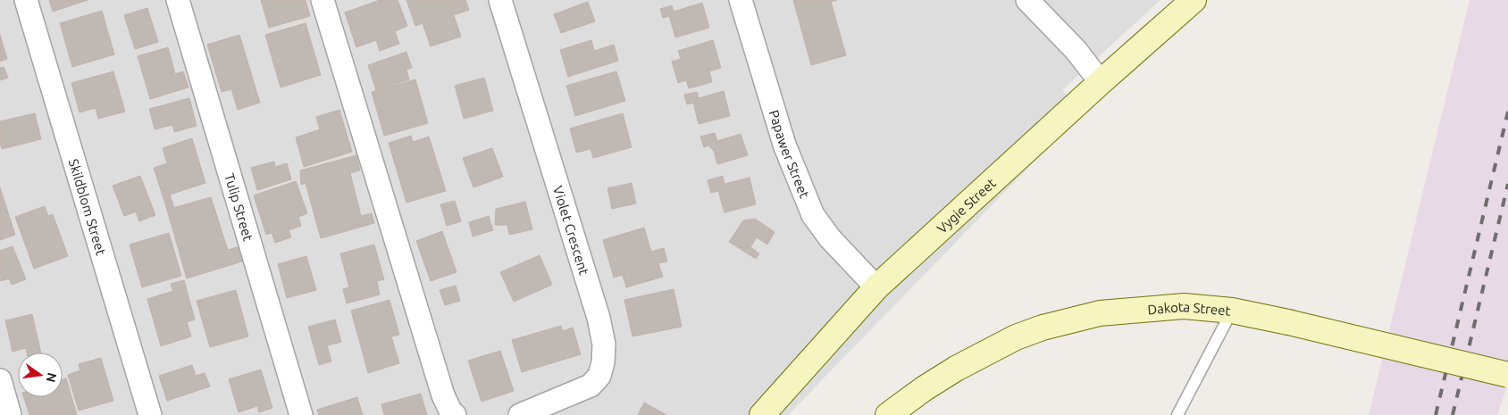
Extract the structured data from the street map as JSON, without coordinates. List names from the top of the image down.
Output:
{
  "streets": {
    "street": [
      "Papawer Street",
      "Vygie Street",
      "Skildblom Street",
      "Tulip Street",
      "Violet Crescent",
      "Dakota Street"
    ]
  },
  "crossings": [
    ["Papawer Street", "Vygie Street"]
  ],
  "north": "right"
}
